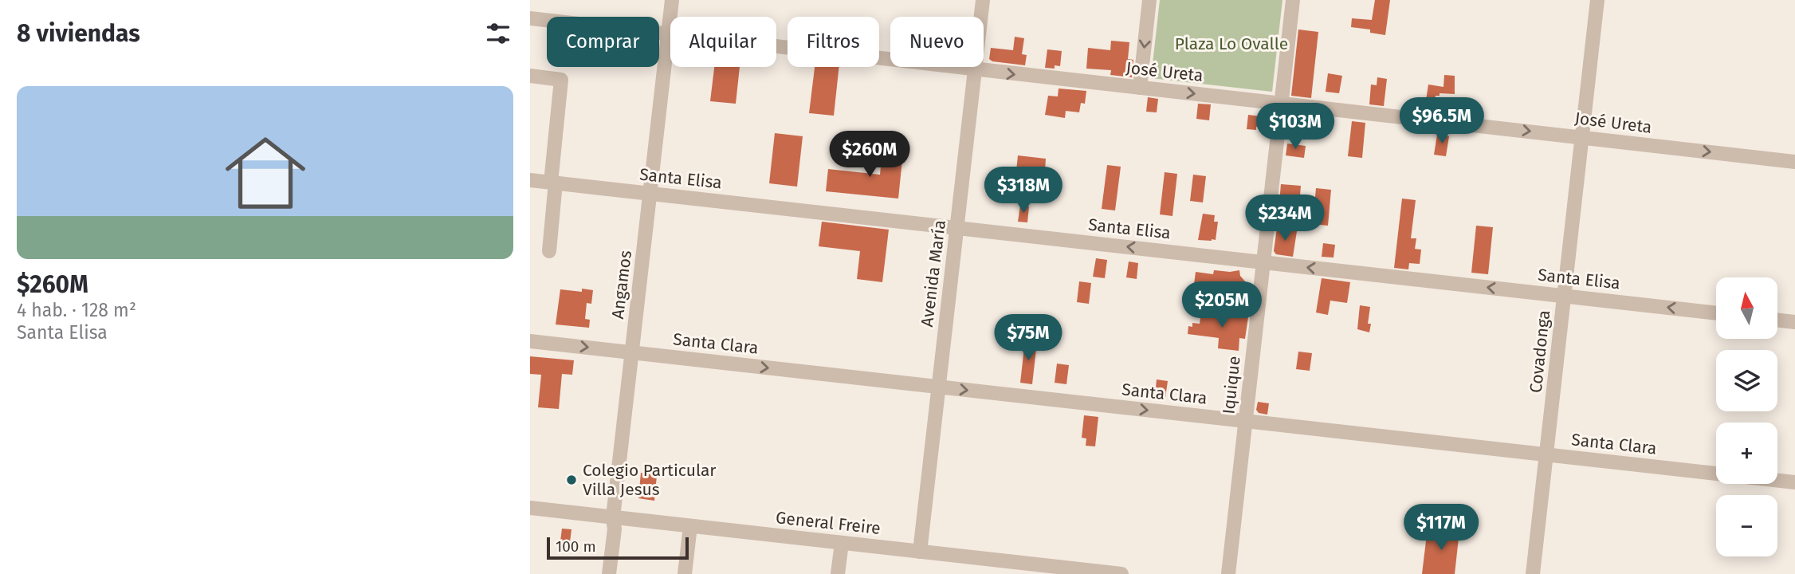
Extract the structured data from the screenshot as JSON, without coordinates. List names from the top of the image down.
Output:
{
  "streets": {
    "street": [
      "José Ureta",
      "Santa Elisa",
      "Avenida María",
      "Angamos",
      "Santa Clara",
      "Covadonga",
      "Iquique",
      "General Freire"
    ]
  },
  "crossings": [
    ["José Ureta", "Avenida María"],
    ["José Ureta", "Angamos"],
    ["José Ureta", "Covadonga"],
    ["José Ureta", "Iquique"],
    ["Santa Elisa", "Avenida María"],
    ["Santa Elisa", "Angamos"],
    ["Santa Elisa", "Covadonga"],
    ["Santa Elisa", "Iquique"],
    ["Avenida María", "Santa Clara"],
    ["Avenida María", "General Freire"],
    ["Angamos", "Santa Clara"],
    ["Angamos", "General Freire"],
    ["Santa Clara", "Covadonga"],
    ["Santa Clara", "Iquique"]
  ],
  "one_way": ["José Ureta", "Santa Elisa", "Santa Clara"],
  "parks": ["Plaza Lo Ovalle"],
  "places": ["Colegio Particular Villa Jesus"],
  "scale_bar": "100 m",
  "north": "top",
  "page": {
    "heading": "8 viviendas",
    "chip": [
      "Comprar",
      "Alquilar",
      "Filtros",
      "Nuevo"
    ],
    "list": [
      {
        "name": "$260M",
        "note": "4 hab. · 128 m² · Santa Elisa"
      }
    ],
    "price": [
      "$96.5M",
      "$103M",
      "$260M",
      "$318M",
      "$234M",
      "$205M",
      "$75M",
      "$117M"
    ],
    "map_buttons": ["+", "−"],
    "scale": "100 m"
  }
}
